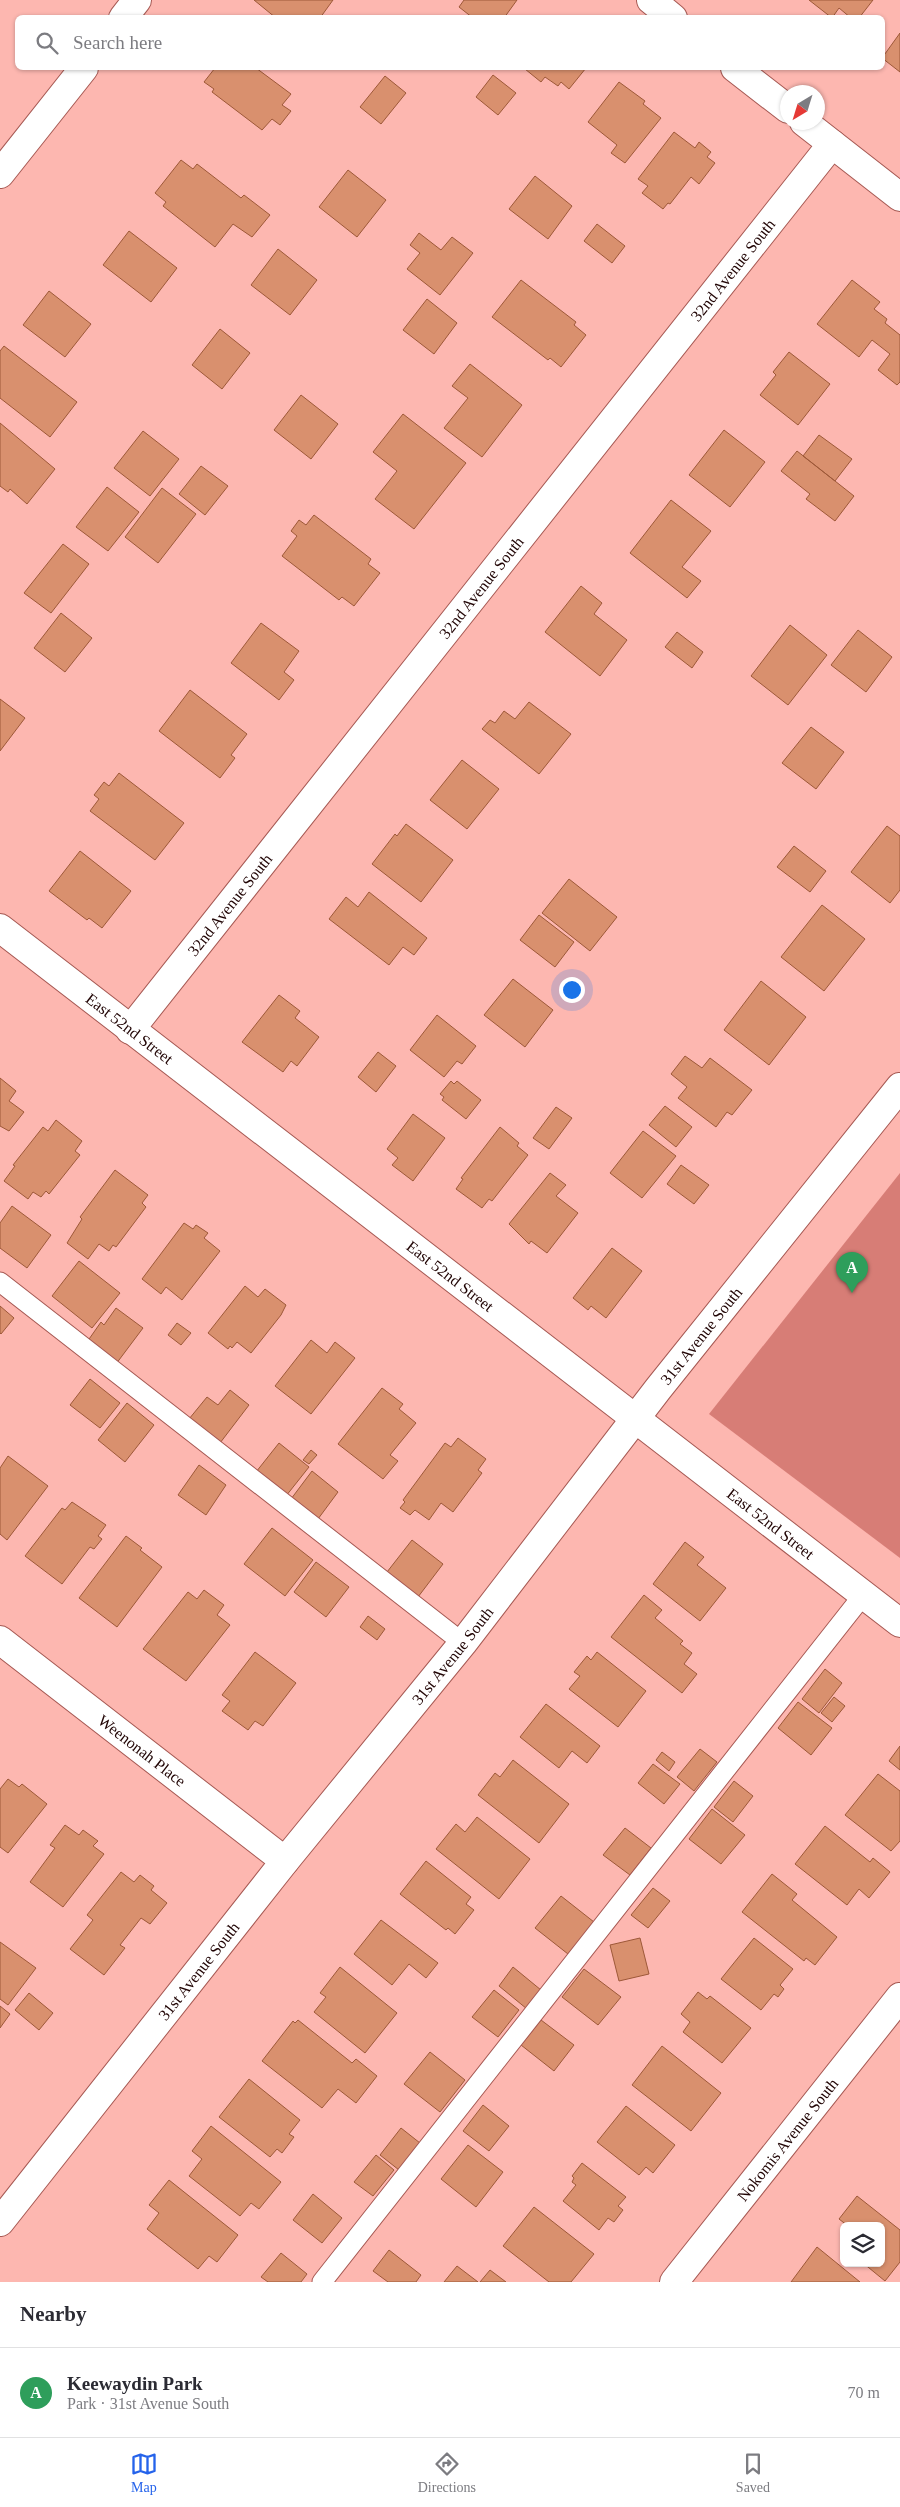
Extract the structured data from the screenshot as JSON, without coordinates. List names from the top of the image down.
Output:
{
  "streets": {
    "street": [
      "32nd Avenue South",
      "East 52nd Street",
      "31st Avenue South",
      "Weenonah Place",
      "Nokomis Avenue South"
    ]
  },
  "crossings": [
    ["32nd Avenue South", "East 52nd Street"],
    ["East 52nd Street", "31st Avenue South"],
    ["31st Avenue South", "Weenonah Place"]
  ],
  "north": "bottom left",
  "page": {
    "search": "Search here",
    "pins": "A",
    "heading": "Nearby",
    "list": [
      {
        "mark": "A",
        "name": "Keewaydin Park",
        "note": "Park · 31st Avenue South",
        "value": "70 m"
      }
    ],
    "nav": ["Map", "Directions", "Saved"]
  }
}
